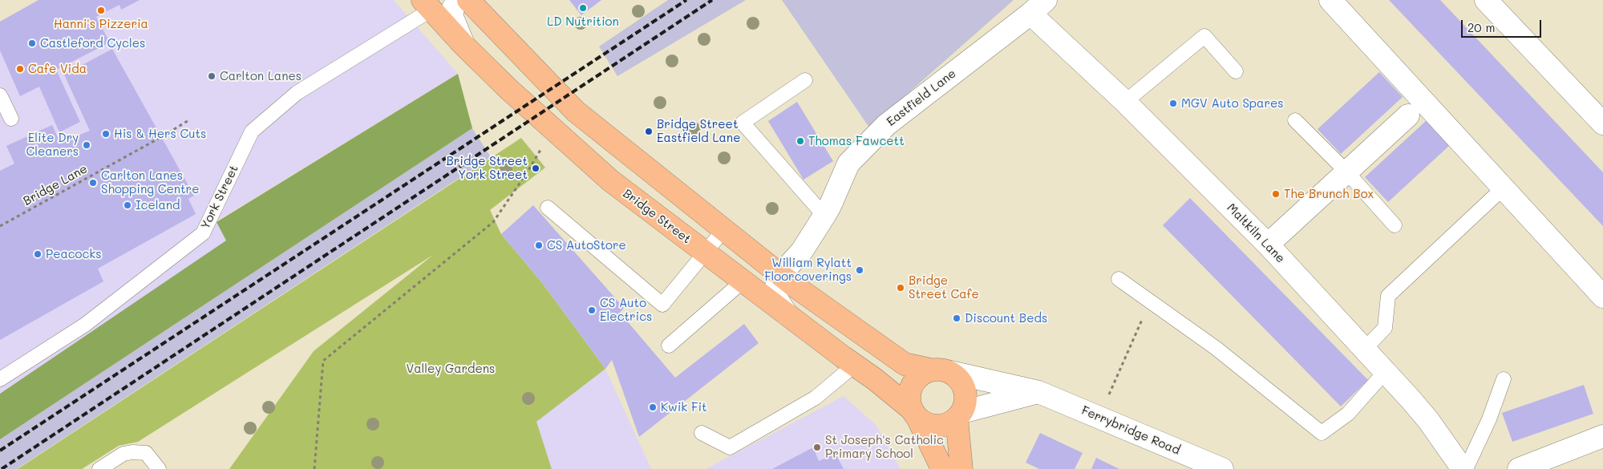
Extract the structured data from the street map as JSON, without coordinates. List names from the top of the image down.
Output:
{
  "streets": {
    "main road": ["Bridge Street"],
    "street": ["Eastfield Lane", "Maltkiln Lane", "Ferrybridge Road"],
    "lane": ["York Street"],
    "path": ["Bridge Lane"]
  },
  "crossings": [
    ["Eastfield Lane", "Bridge Street"],
    ["Eastfield Lane", "Maltkiln Lane"],
    ["York Street", "Bridge Street"],
    ["Bridge Street", "Ferrybridge Road"]
  ],
  "parks": ["Valley Gardens"],
  "places": [
    "LD Nutrition",
    "Hanni's Pizzeria",
    "Castleford Cycles",
    "Cafe Vida",
    "Carlton Lanes",
    "MGV Auto Spares",
    "Bridge Street Eastfield Lane",
    "His & Hers Cuts",
    "Thomas Fawcett",
    "Elite Dry Cleaners",
    "Bridge Street York Street",
    "Carlton Lanes Shopping Centre",
    "The Brunch Box",
    "Iceland",
    "CS AutoStore",
    "Peacocks",
    "William Rylatt Floorcoverings",
    "Bridge Street Cafe",
    "CS Auto Electrics",
    "Discount Beds",
    "Kwik Fit",
    "St Joseph's Catholic Primary School"
  ],
  "scale_bar": "20 m"
}
